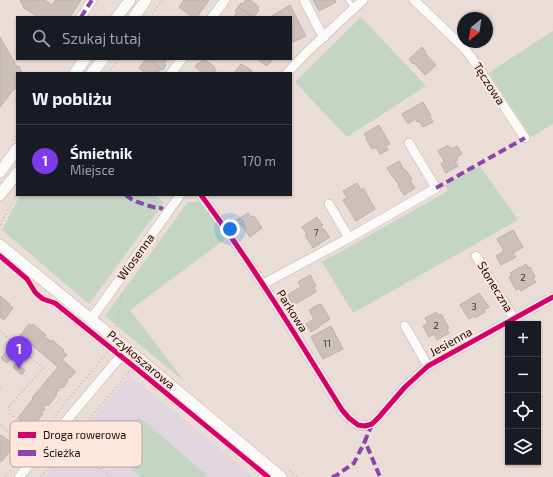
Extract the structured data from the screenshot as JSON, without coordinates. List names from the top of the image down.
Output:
{
  "streets": {
    "street": [
      "Tęczowa",
      "Wiosenna",
      "Słoneczna",
      "Parkowa",
      "Jesienna",
      "Przykoszarowa"
    ]
  },
  "crossings": [
    ["Wiosenna", "Przykoszarowa"],
    ["Słoneczna", "Jesienna"],
    ["Parkowa", "Jesienna"]
  ],
  "house_numbers": [
    "7",
    "2",
    "3",
    "2",
    "11"
  ],
  "legend": ["Droga rowerowa", "Ścieżka"],
  "north": "bottom left",
  "page": {
    "search": "Szukaj tutaj",
    "heading": "W pobliżu",
    "list": [
      {
        "mark": "1",
        "name": "Śmietnik",
        "note": "Miejsce",
        "value": "170 m"
      }
    ],
    "map_buttons": ["+", "−"],
    "pins": "1"
  }
}
